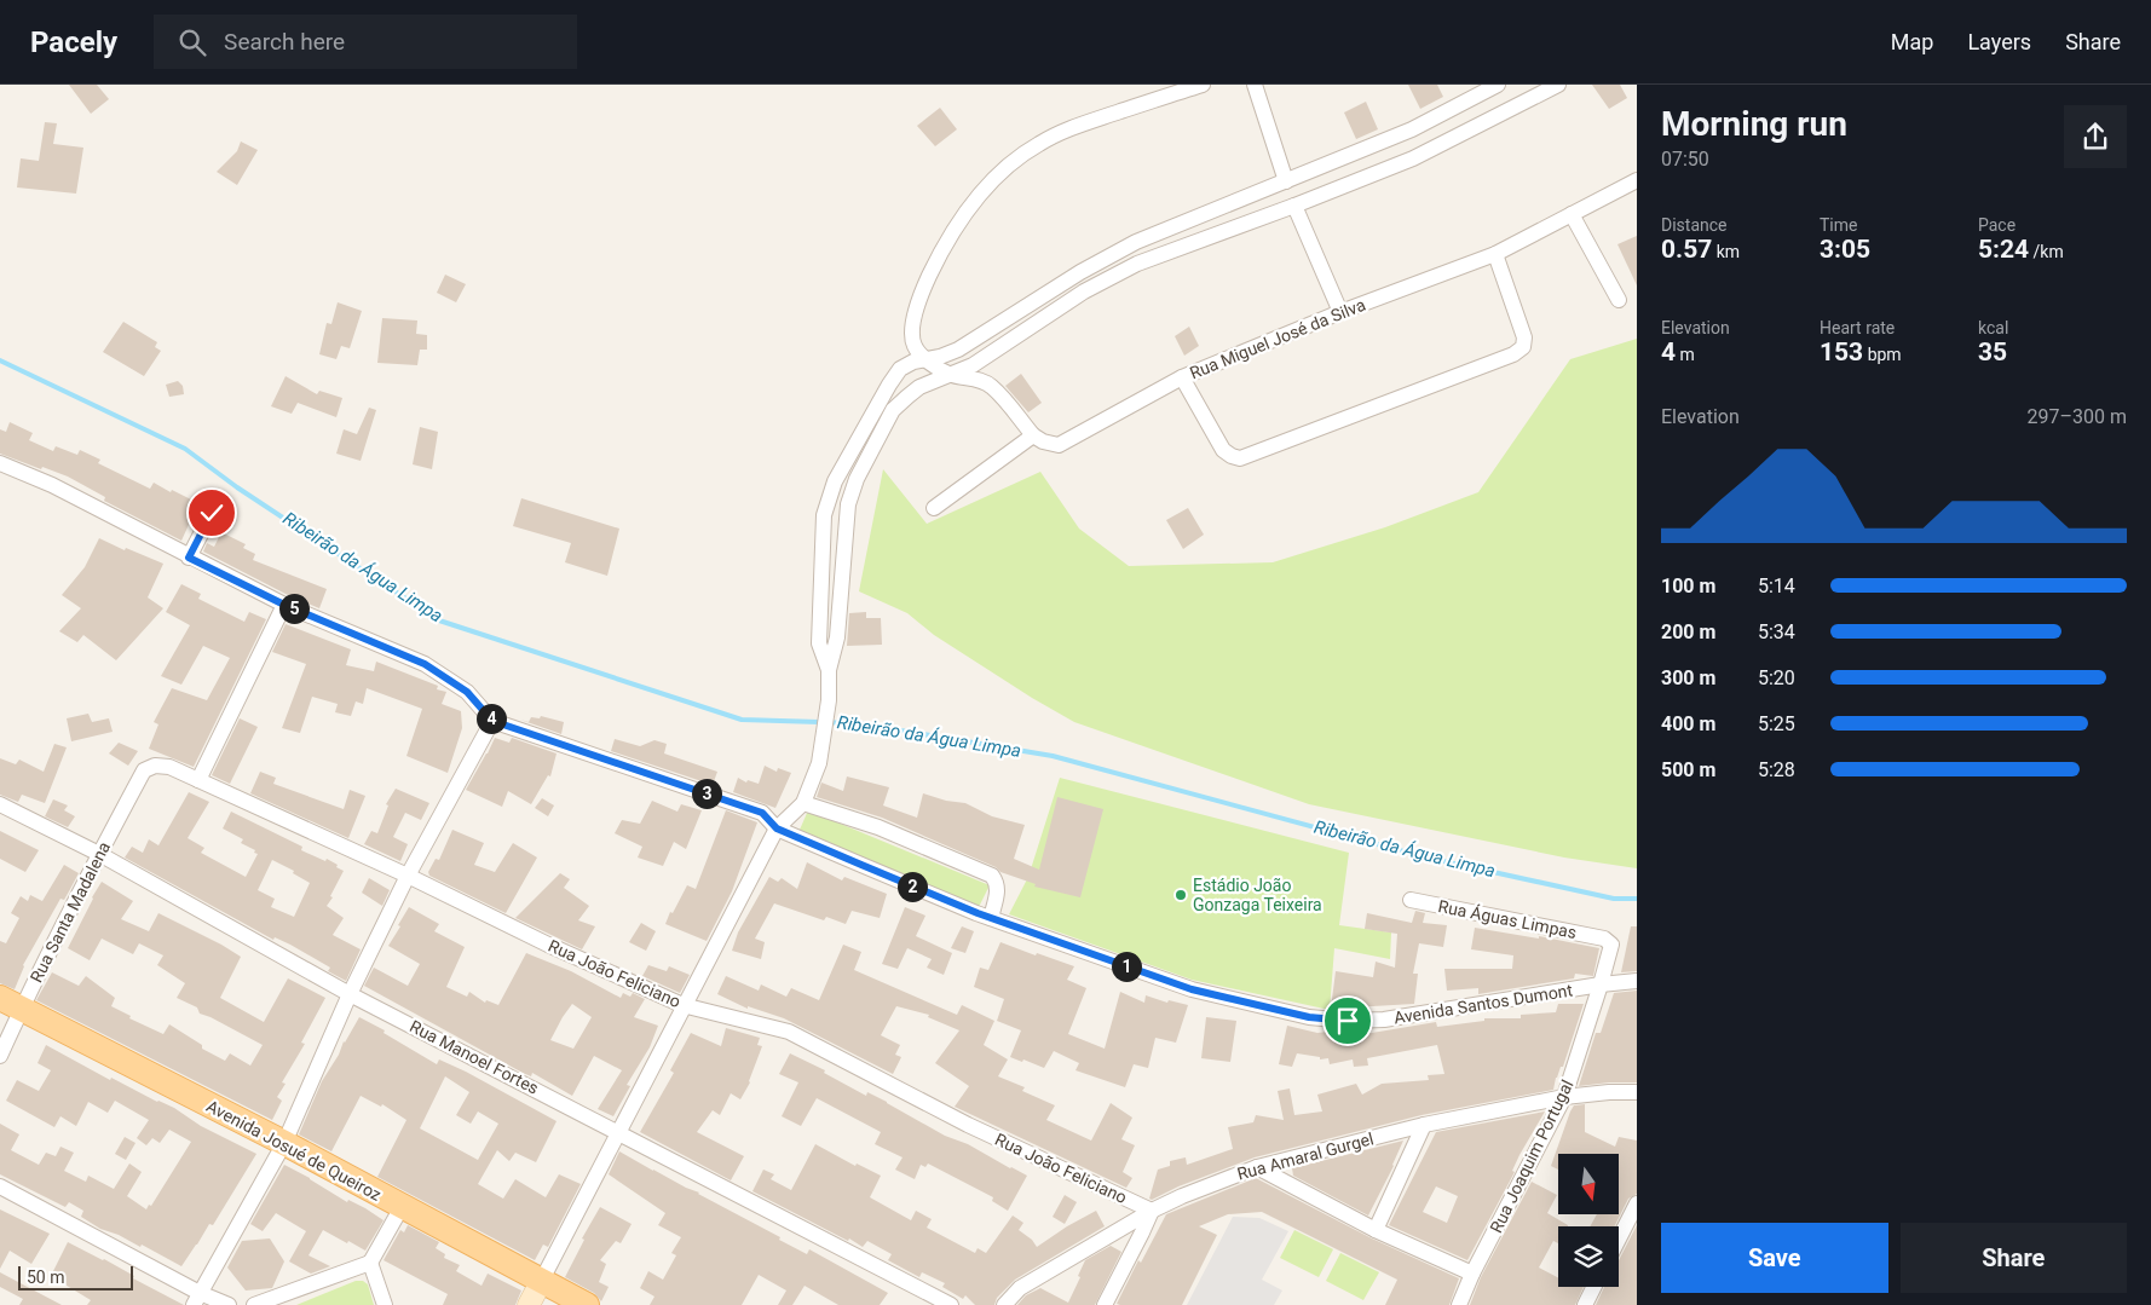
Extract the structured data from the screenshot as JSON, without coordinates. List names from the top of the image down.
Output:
{
  "streets": {
    "main road": ["Avenida Josué de Queiroz"],
    "street": [
      "Rua Miguel José da Silva",
      "Rua Santa Madalena",
      "Rua Águas Limpas",
      "Rua João Feliciano",
      "Avenida Santos Dumont",
      "Rua Manoel Fortes",
      "Rua Amaral Gurgel",
      "Rua Joaquim Portugal"
    ]
  },
  "crossings": [
    ["Rua Santa Madalena", "Rua João Feliciano"],
    ["Rua Santa Madalena", "Rua Manoel Fortes"],
    ["Rua Santa Madalena", "Avenida Josué de Queiroz"],
    ["Rua Águas Limpas", "Rua Joaquim Portugal"],
    ["Rua João Feliciano", "Rua Amaral Gurgel"],
    ["Avenida Santos Dumont", "Rua Joaquim Portugal"],
    ["Rua Amaral Gurgel", "Rua Joaquim Portugal"]
  ],
  "water": ["Ribeirão da Água Limpa"],
  "places": ["Estádio João Gonzaga Teixeira"],
  "scale_bar": "50 m",
  "north": "bottom",
  "page": {
    "header": "Pacely",
    "search": "Search here",
    "nav": ["Map", "Layers", "Share"],
    "heading": ["Morning run", "07:50"],
    "stats": [
      ["Distance", "0.57 km"],
      ["Time", "3:05"],
      ["Pace", "5:24 /km"],
      ["Elevation", "4 m"],
      ["Heart rate", "153 bpm"],
      ["kcal", "35"]
    ],
    "chart": ["Elevation", "297–300 m"],
    "list": [
      {
        "name": "100 m",
        "note": "5:14"
      },
      {
        "name": "200 m",
        "note": "5:34"
      },
      {
        "name": "300 m",
        "note": "5:20"
      },
      {
        "name": "400 m",
        "note": "5:25"
      },
      {
        "name": "500 m",
        "note": "5:28"
      }
    ],
    "pins": [
      "5",
      "4",
      "3",
      "2",
      "1"
    ],
    "buttons": ["Save", "Share"],
    "scale": "50 m"
  }
}
